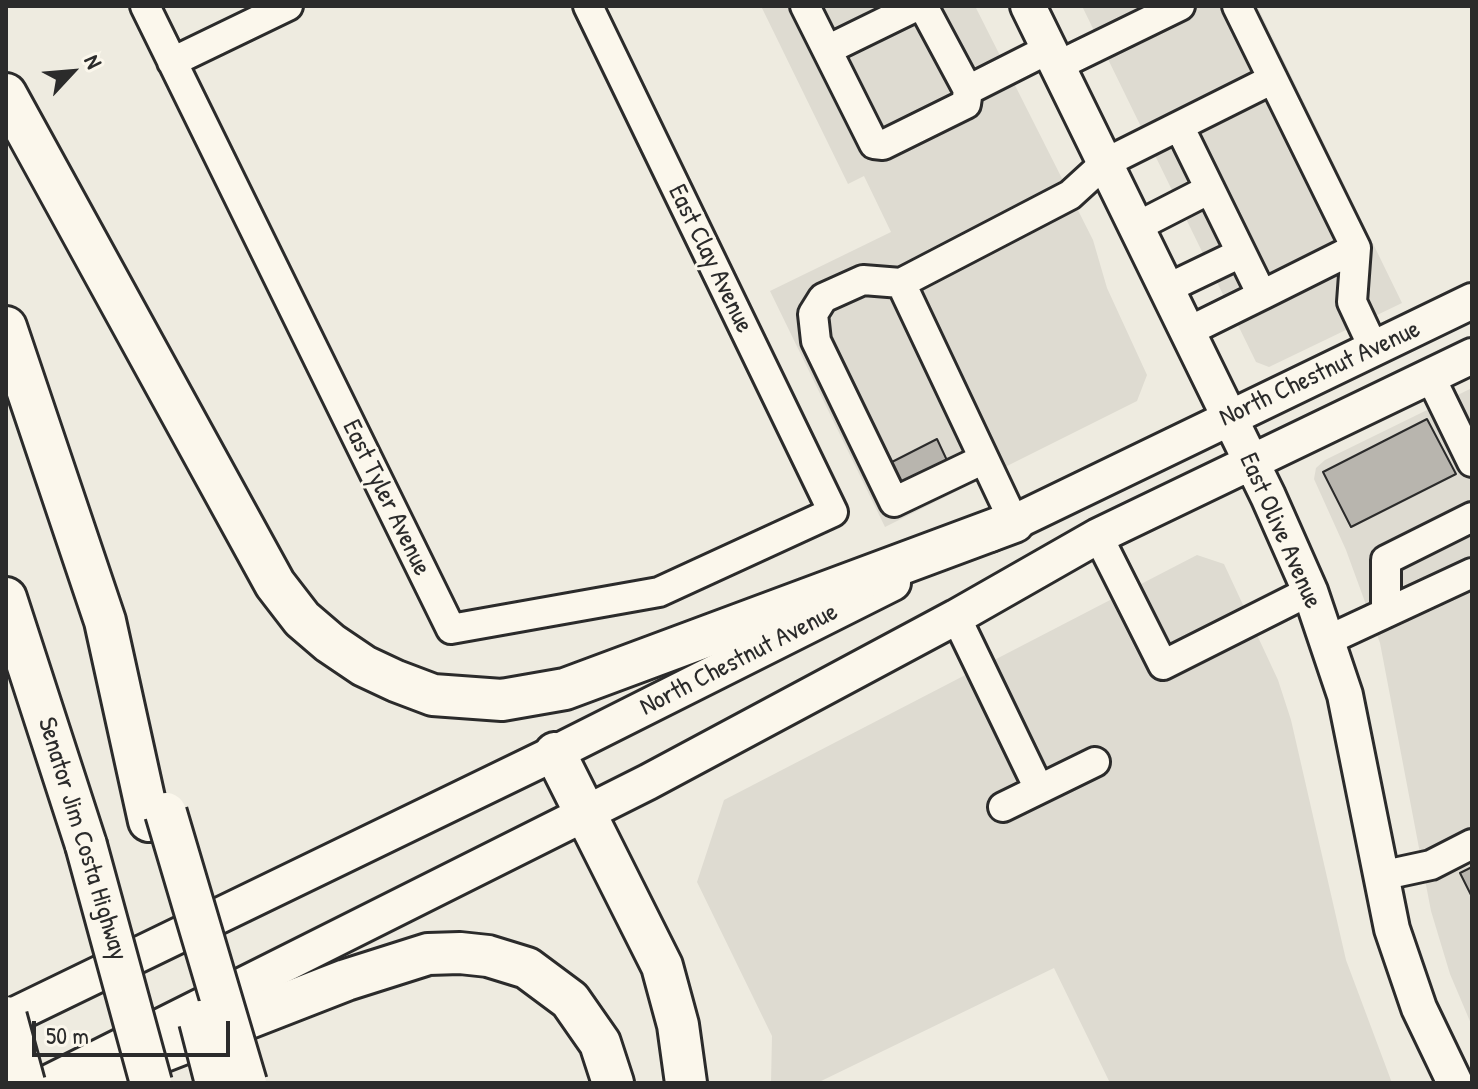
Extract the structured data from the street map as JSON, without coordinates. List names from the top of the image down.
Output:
{
  "streets": {
    "highway": ["Senator Jim Costa Highway"],
    "main road": ["North Chestnut Avenue", "East Olive Avenue"],
    "street": ["East Clay Avenue", "East Tyler Avenue"]
  },
  "crossings": [
    ["East Clay Avenue", "East Tyler Avenue"],
    ["North Chestnut Avenue", "East Olive Avenue"]
  ],
  "scale_bar": "50 m",
  "north": "top right"
}
